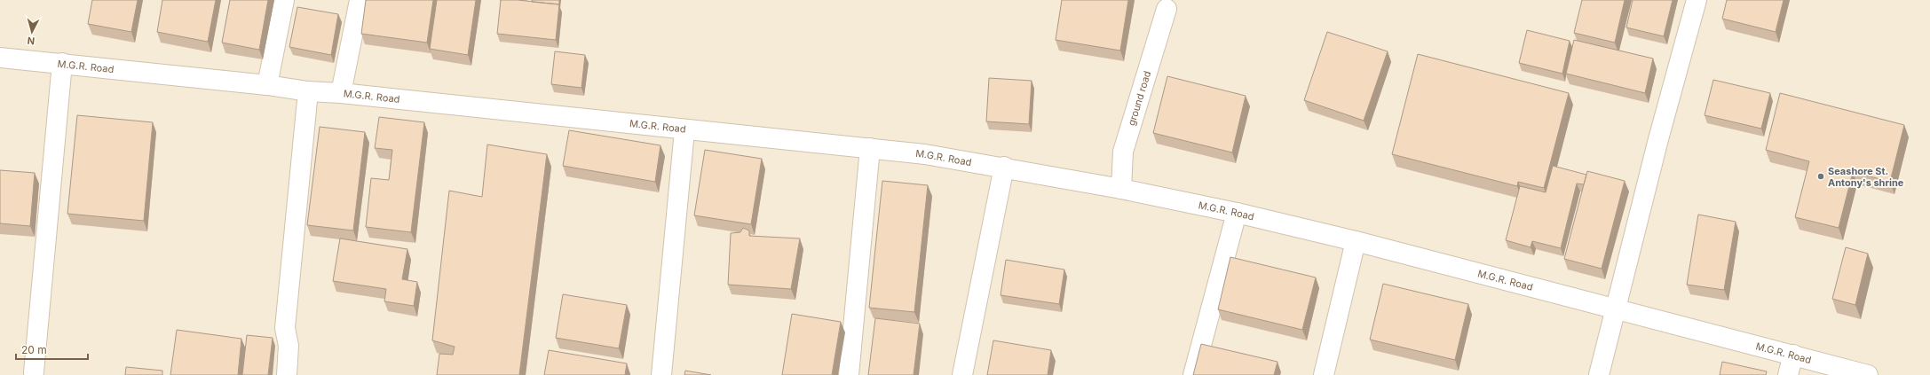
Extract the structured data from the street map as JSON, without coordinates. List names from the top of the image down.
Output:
{
  "streets": {
    "street": ["M.G.R. Road", "ground road"]
  },
  "crossings": [
    ["M.G.R. Road", "ground road"]
  ],
  "places": ["Seashore St. Antony's shrine"],
  "scale_bar": "20 m",
  "north": "bottom"
}
